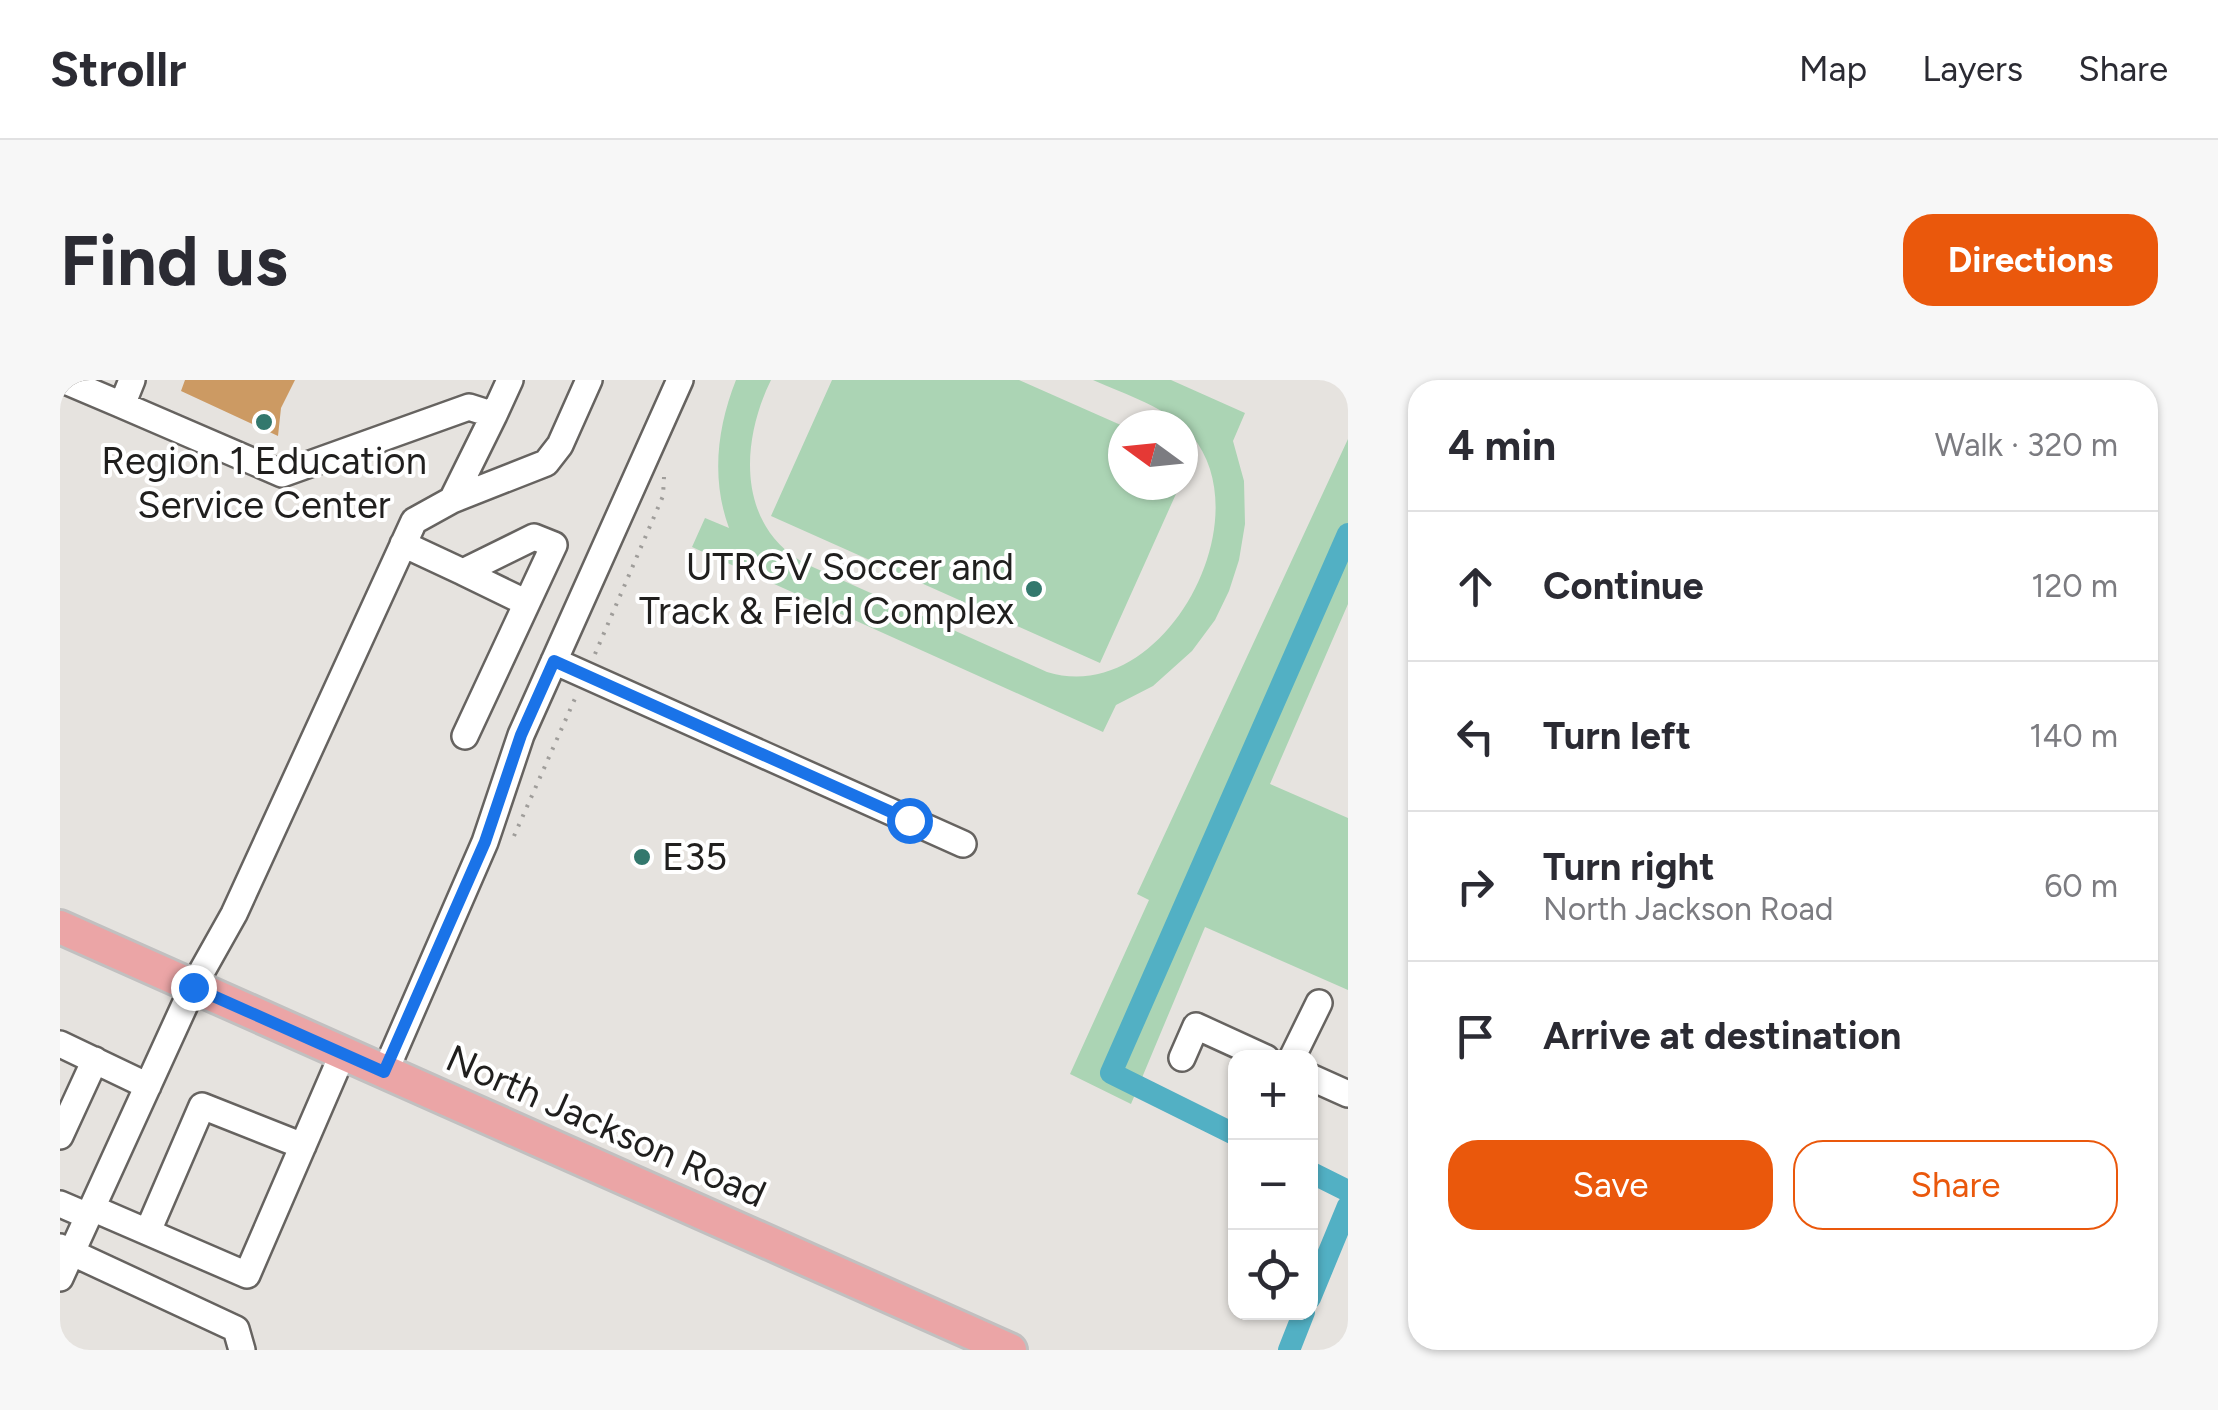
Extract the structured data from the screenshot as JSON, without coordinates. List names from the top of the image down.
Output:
{
  "streets": {
    "main road": ["North Jackson Road"]
  },
  "places": ["Region 1 Education Service Center", "UTRGV Soccer and Track & Field Complex", "E35"],
  "north": "left",
  "page": {
    "header": "Strollr",
    "nav": ["Map", "Layers", "Share"],
    "buttons": [
      "Directions",
      ["Save", "Share"]
    ],
    "title": "Find us",
    "heading": ["4 min", "Walk · 320 m"],
    "list": [
      ["Continue", "120 m"],
      ["Turn left", "140 m"],
      ["Turn right", "North Jackson Road", "60 m"],
      "Arrive at destination"
    ],
    "map_buttons": ["+", "−"]
  }
}
